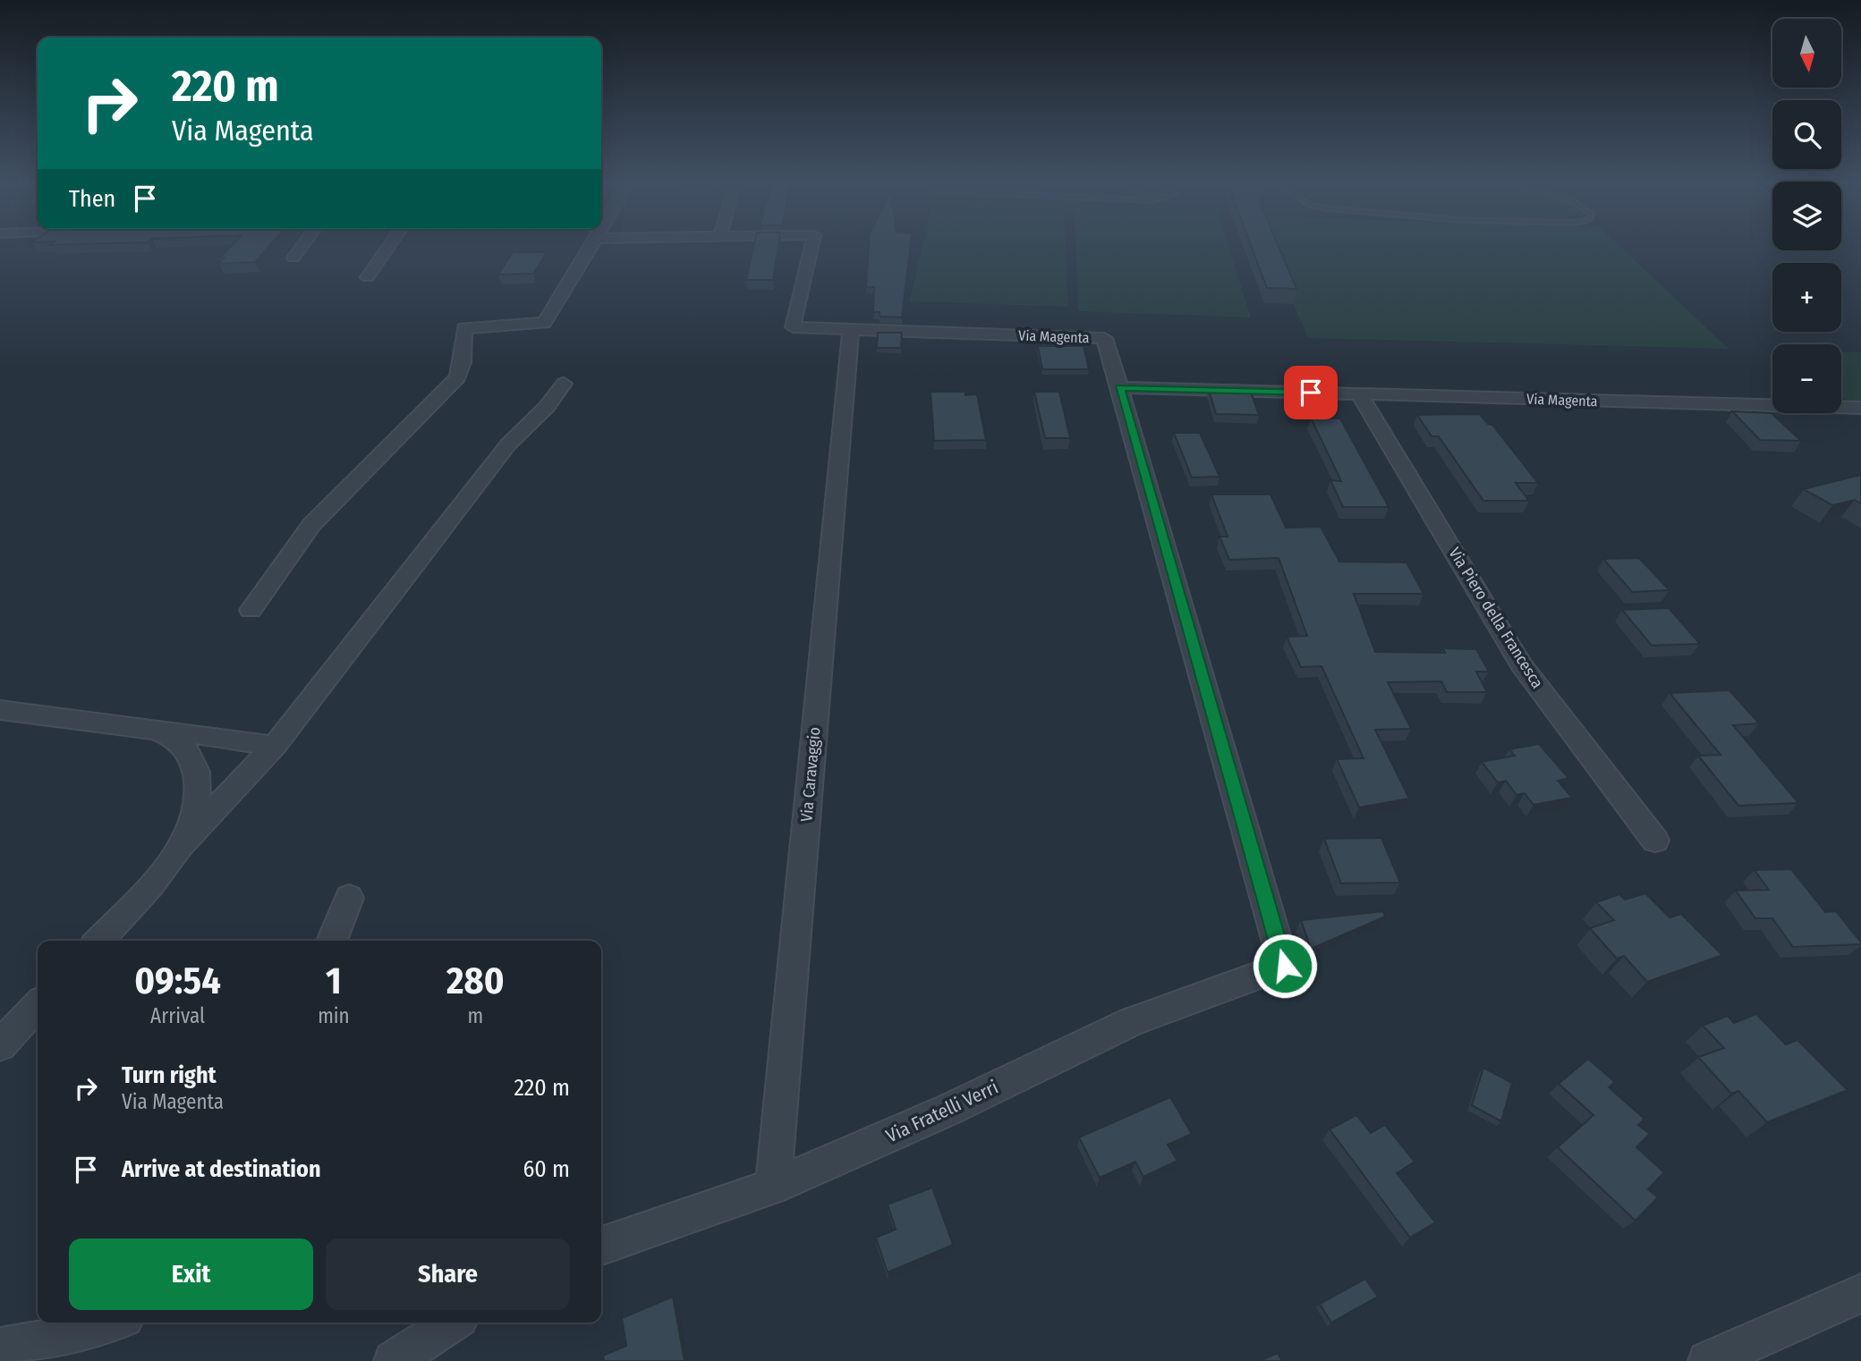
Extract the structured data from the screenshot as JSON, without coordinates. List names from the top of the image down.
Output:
{
  "streets": {
    "street": [
      "Via Magenta",
      "Via Piero della Francesca",
      "Via Caravaggio",
      "Via Fratelli Verri"
    ]
  },
  "crossings": [
    ["Via Magenta", "Via Piero della Francesca"],
    ["Via Magenta", "Via Caravaggio"],
    ["Via Magenta", "Via Fratelli Verri"],
    ["Via Caravaggio", "Via Fratelli Verri"]
  ],
  "north": "bottom",
  "page": {
    "map_buttons": ["+", "−"],
    "turn": ["220 m", "Via Magenta"],
    "then": "Then",
    "eta": [
      "09:54",
      "Arrival",
      "1",
      "min",
      "280",
      "m"
    ],
    "list": [
      {
        "name": "Turn right",
        "note": "Via Magenta",
        "value": "220 m"
      },
      {
        "name": "Arrive at destination",
        "value": "60 m"
      }
    ],
    "buttons": ["Exit", "Share"]
  }
}
